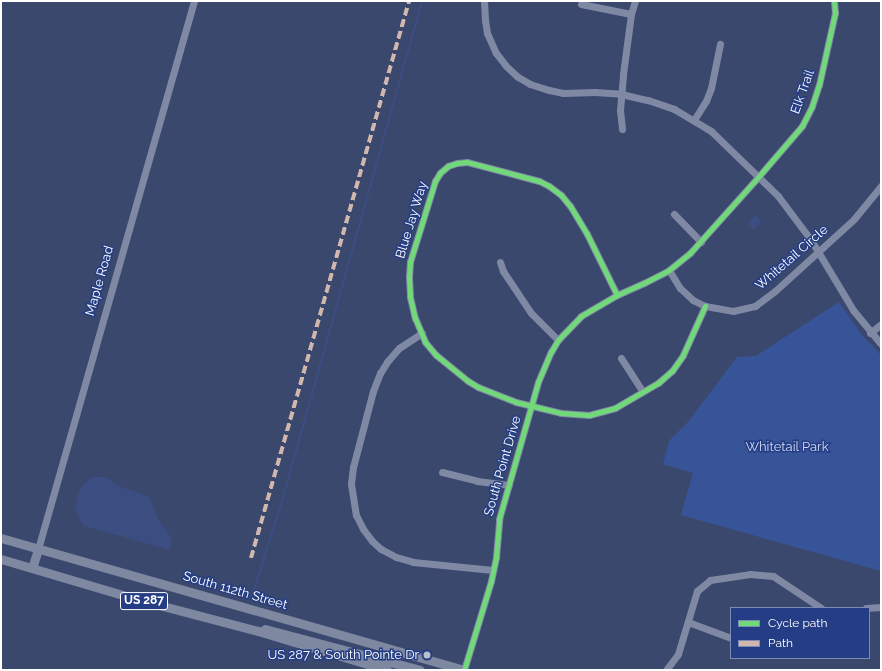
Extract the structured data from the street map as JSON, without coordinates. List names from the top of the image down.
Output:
{
  "streets": {
    "main road": ["Maple Road", "South 112th Street", "US 287"],
    "street": [
      "Elk Trail",
      "Blue Jay Way",
      "Whitetail Circle",
      "South Point Drive"
    ]
  },
  "crossings": [
    ["Elk Trail", "South Point Drive"],
    ["Blue Jay Way", "Whitetail Circle"],
    ["Blue Jay Way", "South Point Drive"],
    ["Whitetail Circle", "South Point Drive"],
    ["Maple Road", "South 112th Street"],
    ["Maple Road", "US 287"],
    ["South Point Drive", "South 112th Street"]
  ],
  "parks": ["Whitetail Park"],
  "places": ["US 287 & South Pointe Dr"],
  "legend": ["Cycle path", "Path"]
}
